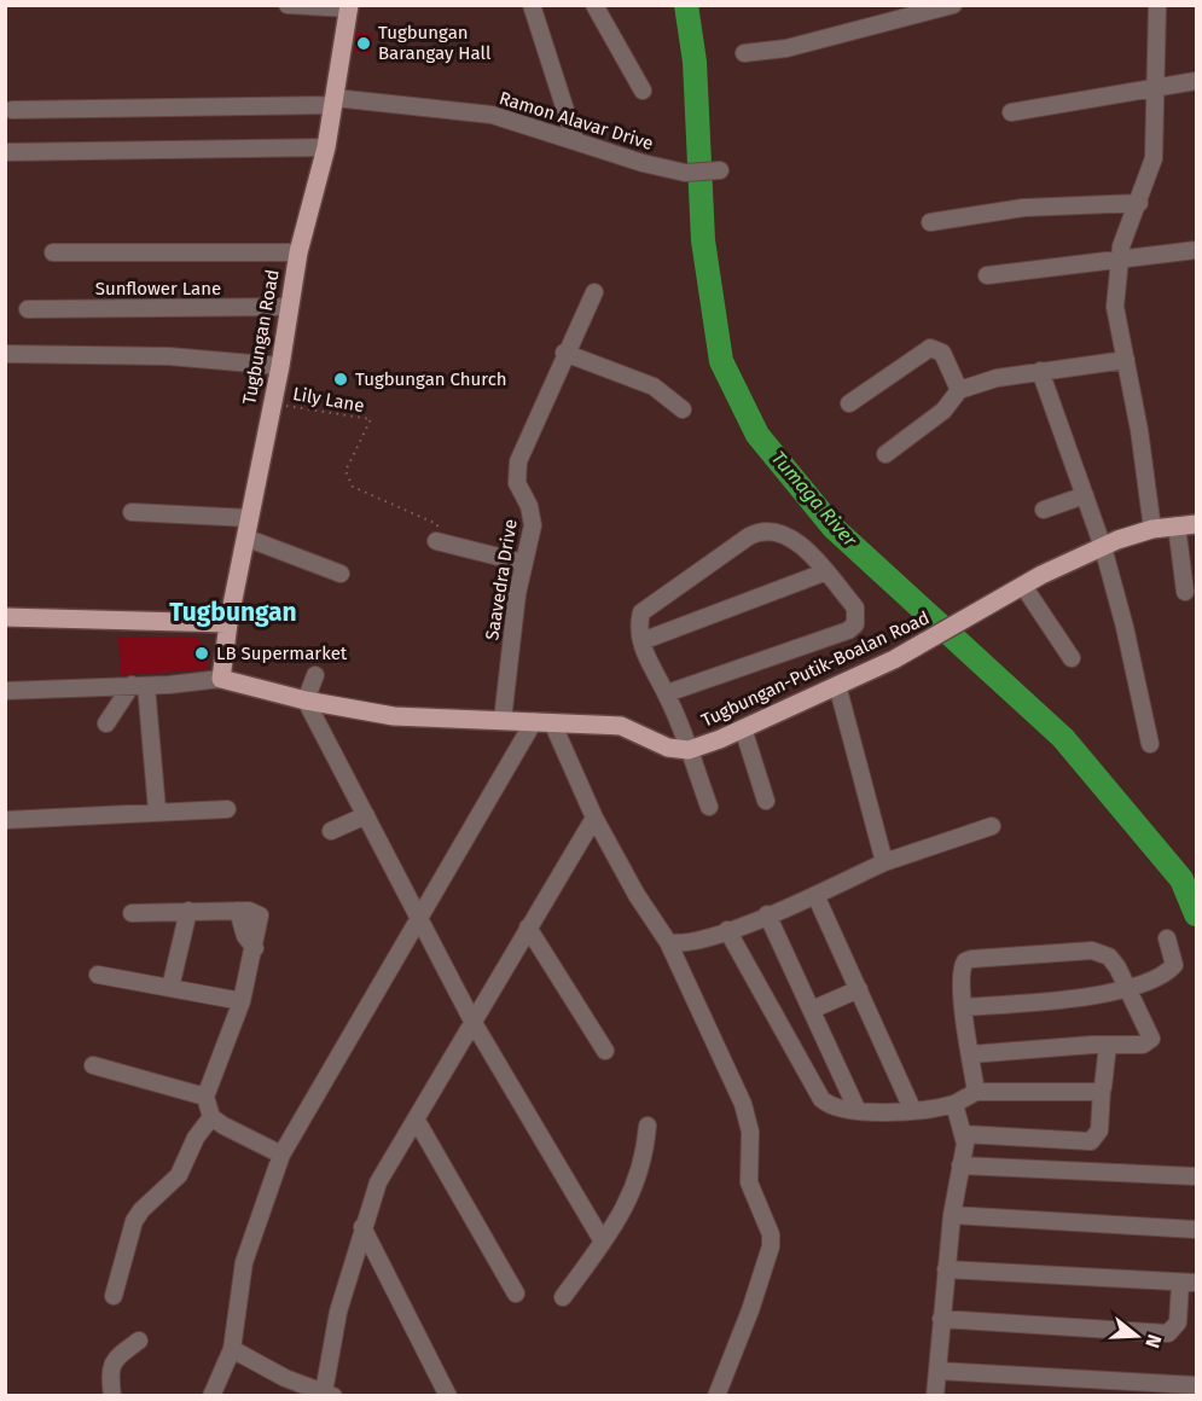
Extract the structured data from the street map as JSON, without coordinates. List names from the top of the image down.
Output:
{
  "streets": {
    "main road": ["Tugbungan Road", "Tugbungan-Putik-Boalan Road"],
    "street": ["Ramon Alavar Drive", "Sunflower Lane", "Saavedra Drive"],
    "path": ["Lily Lane"]
  },
  "crossings": [
    ["Ramon Alavar Drive", "Tugbungan Road"],
    ["Sunflower Lane", "Tugbungan Road"],
    ["Tugbungan Road", "Lily Lane"],
    ["Tugbungan Road", "Tugbungan-Putik-Boalan Road"],
    ["Saavedra Drive", "Tugbungan-Putik-Boalan Road"]
  ],
  "districts": ["Tugbungan"],
  "water": ["Tumaga River"],
  "places": ["Tugbungan Barangay Hall", "Tugbungan Church", "LB Supermarket"],
  "north": "right"
}
